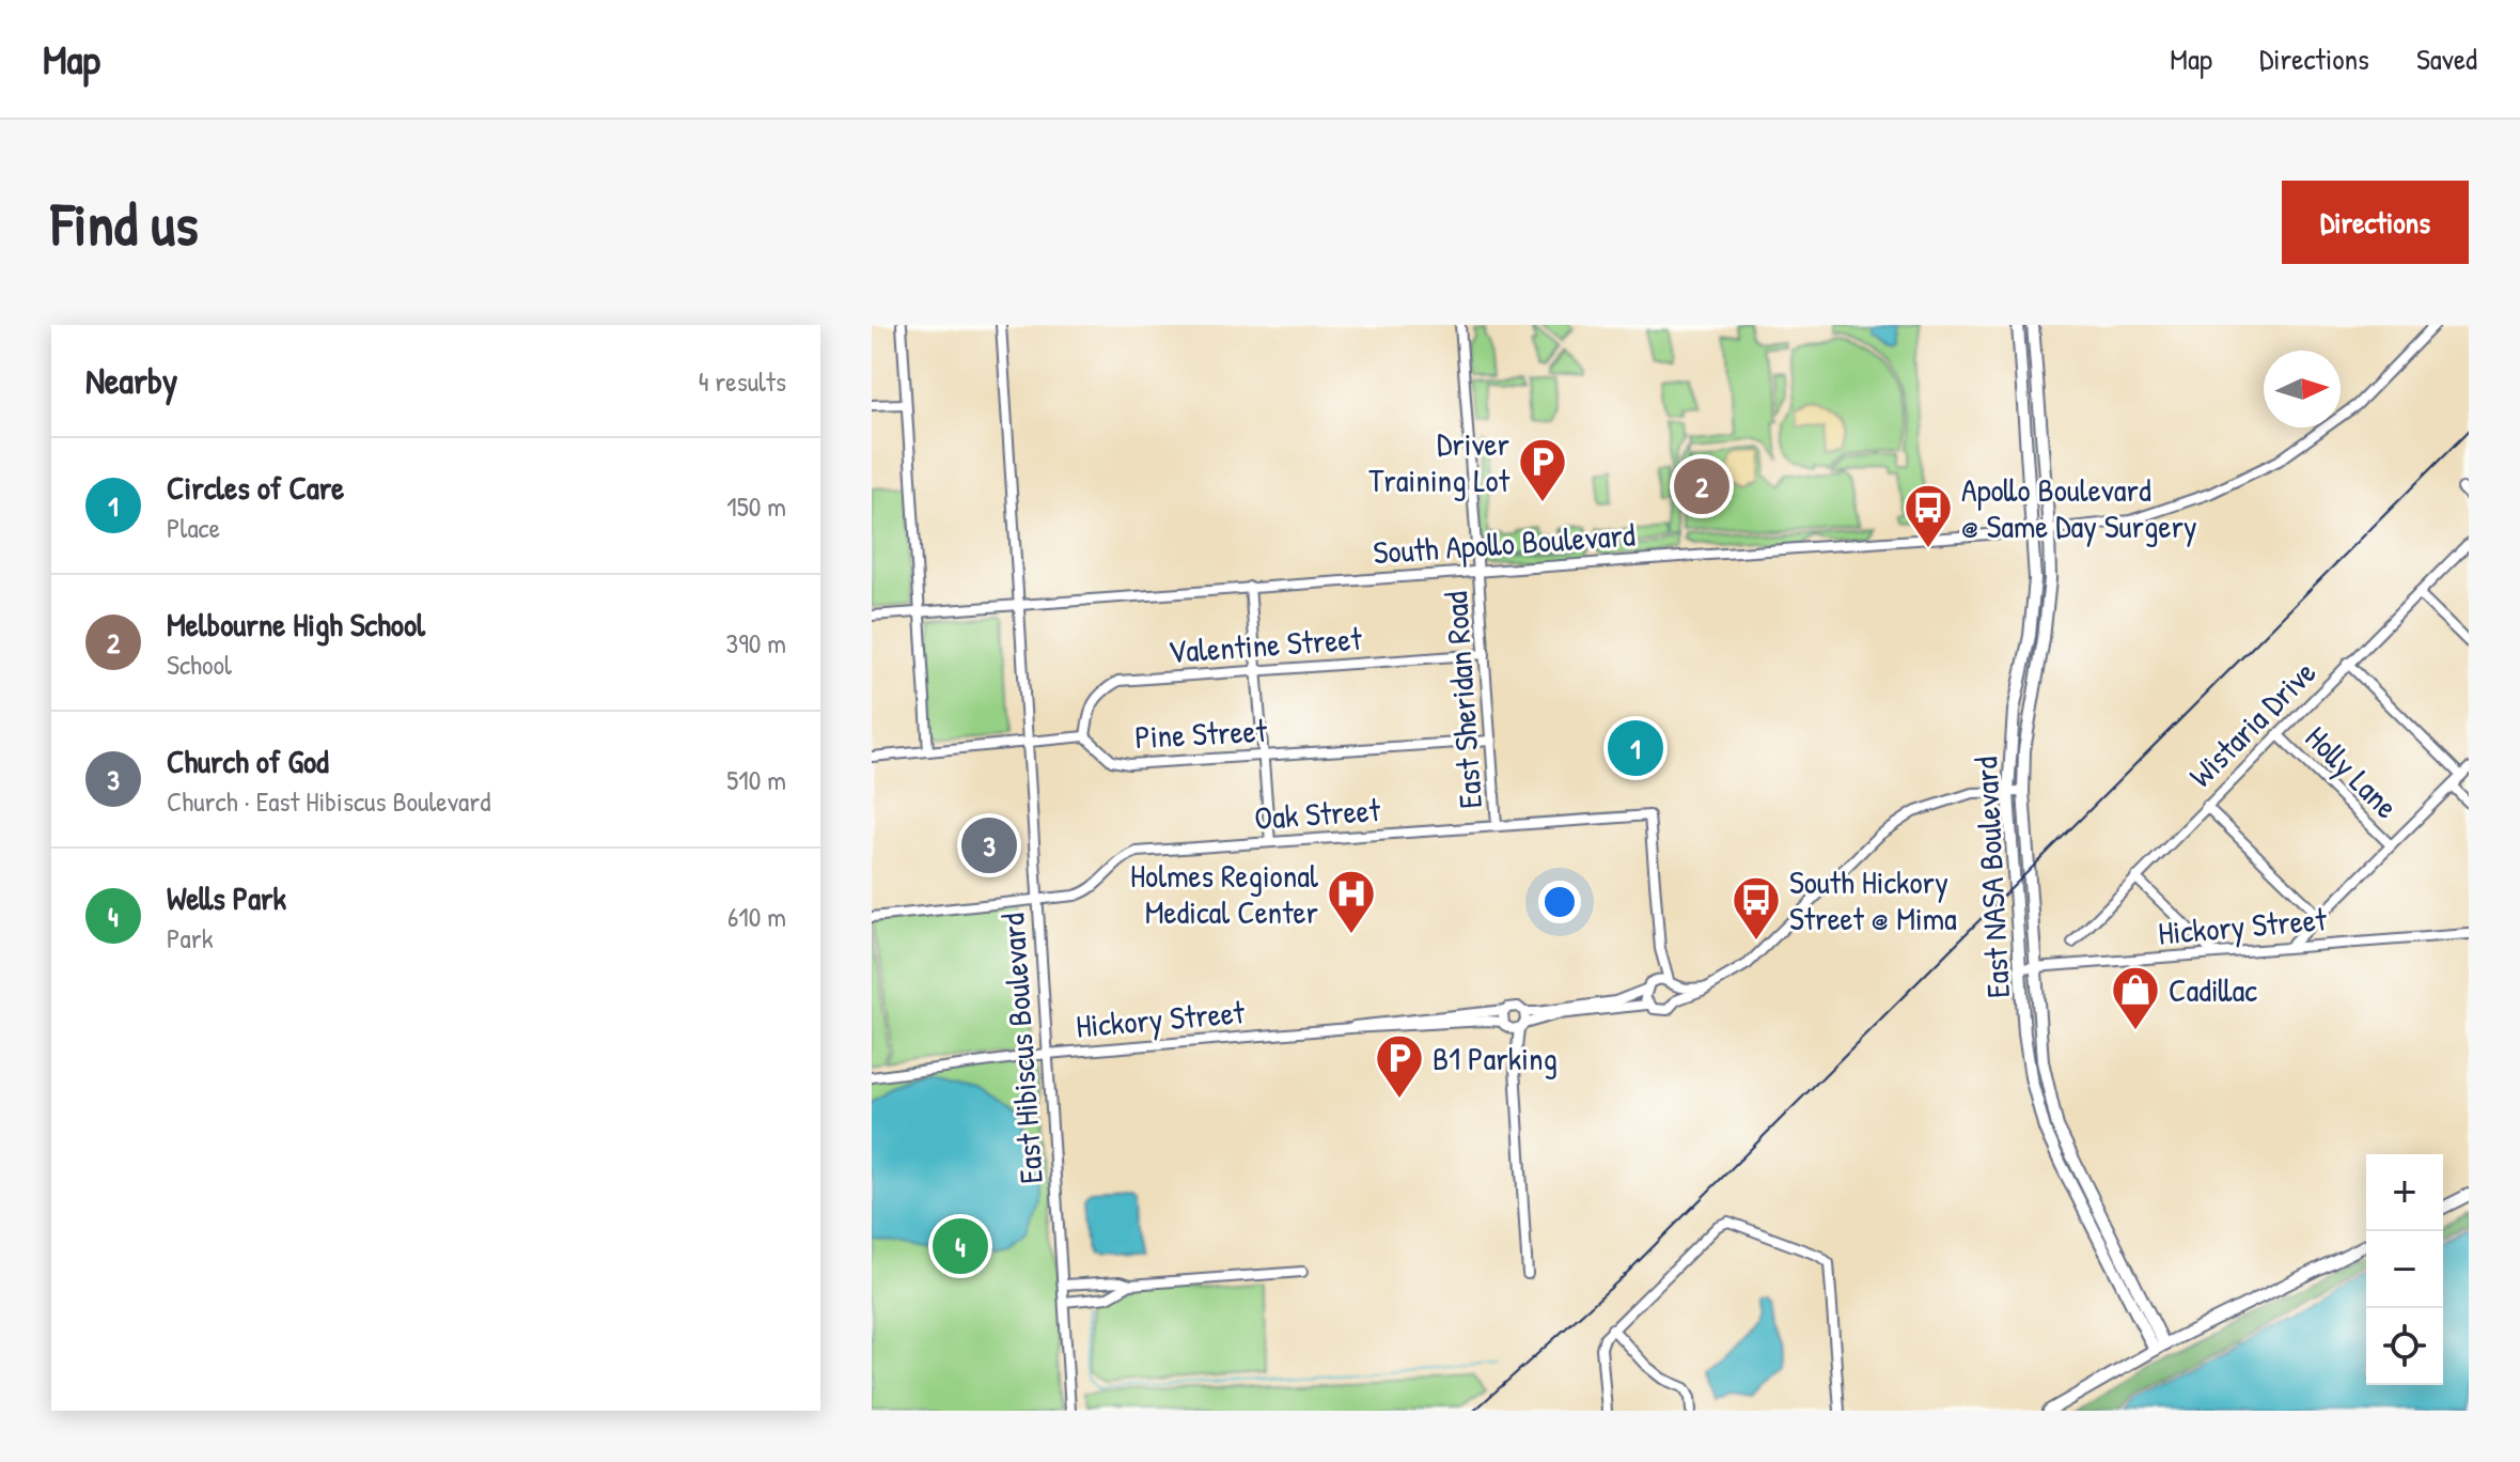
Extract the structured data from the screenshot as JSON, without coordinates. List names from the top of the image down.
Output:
{
  "streets": {
    "main road": ["East NASA Boulevard"],
    "street": [
      "South Apollo Boulevard",
      "Valentine Street",
      "East Sheridan Road",
      "Wistaria Drive",
      "Pine Street",
      "Holly Lane",
      "Oak Street",
      "Hickory Street",
      "East Hibiscus Boulevard"
    ]
  },
  "crossings": [
    ["South Apollo Boulevard", "East Sheridan Road"],
    ["South Apollo Boulevard", "East NASA Boulevard"],
    ["South Apollo Boulevard", "East Hibiscus Boulevard"],
    ["Valentine Street", "East Sheridan Road"],
    ["Valentine Street", "Pine Street"],
    ["East Sheridan Road", "Pine Street"],
    ["East Sheridan Road", "Oak Street"],
    ["Wistaria Drive", "Holly Lane"],
    ["Oak Street", "East Hibiscus Boulevard"],
    ["East NASA Boulevard", "Hickory Street"],
    ["Hickory Street", "East Hibiscus Boulevard"]
  ],
  "places": {
    "parking": ["Driver Training Lot", "B1 Parking"],
    "bus stop": ["Apollo Boulevard @ Same Day Surgery", "South Hickory Street @ Mima"],
    "hospital": ["Holmes Regional Medical Center"],
    "shop": ["Cadillac"]
  },
  "north": "right",
  "page": {
    "header": "Map",
    "nav": ["Map", "Directions", "Saved"],
    "buttons": "Directions",
    "title": "Find us",
    "heading": ["Nearby", "4 results"],
    "list": [
      {
        "mark": "1",
        "name": "Circles of Care",
        "note": "Place",
        "value": "150 m"
      },
      {
        "mark": "2",
        "name": "Melbourne High School",
        "note": "School",
        "value": "390 m"
      },
      {
        "mark": "3",
        "name": "Church of God",
        "note": "Church · East Hibiscus Boulevard",
        "value": "510 m"
      },
      {
        "mark": "4",
        "name": "Wells Park",
        "note": "Park",
        "value": "610 m"
      }
    ],
    "pins": [
      "2",
      "1",
      "3",
      "4"
    ],
    "map_buttons": ["+", "−"]
  }
}
